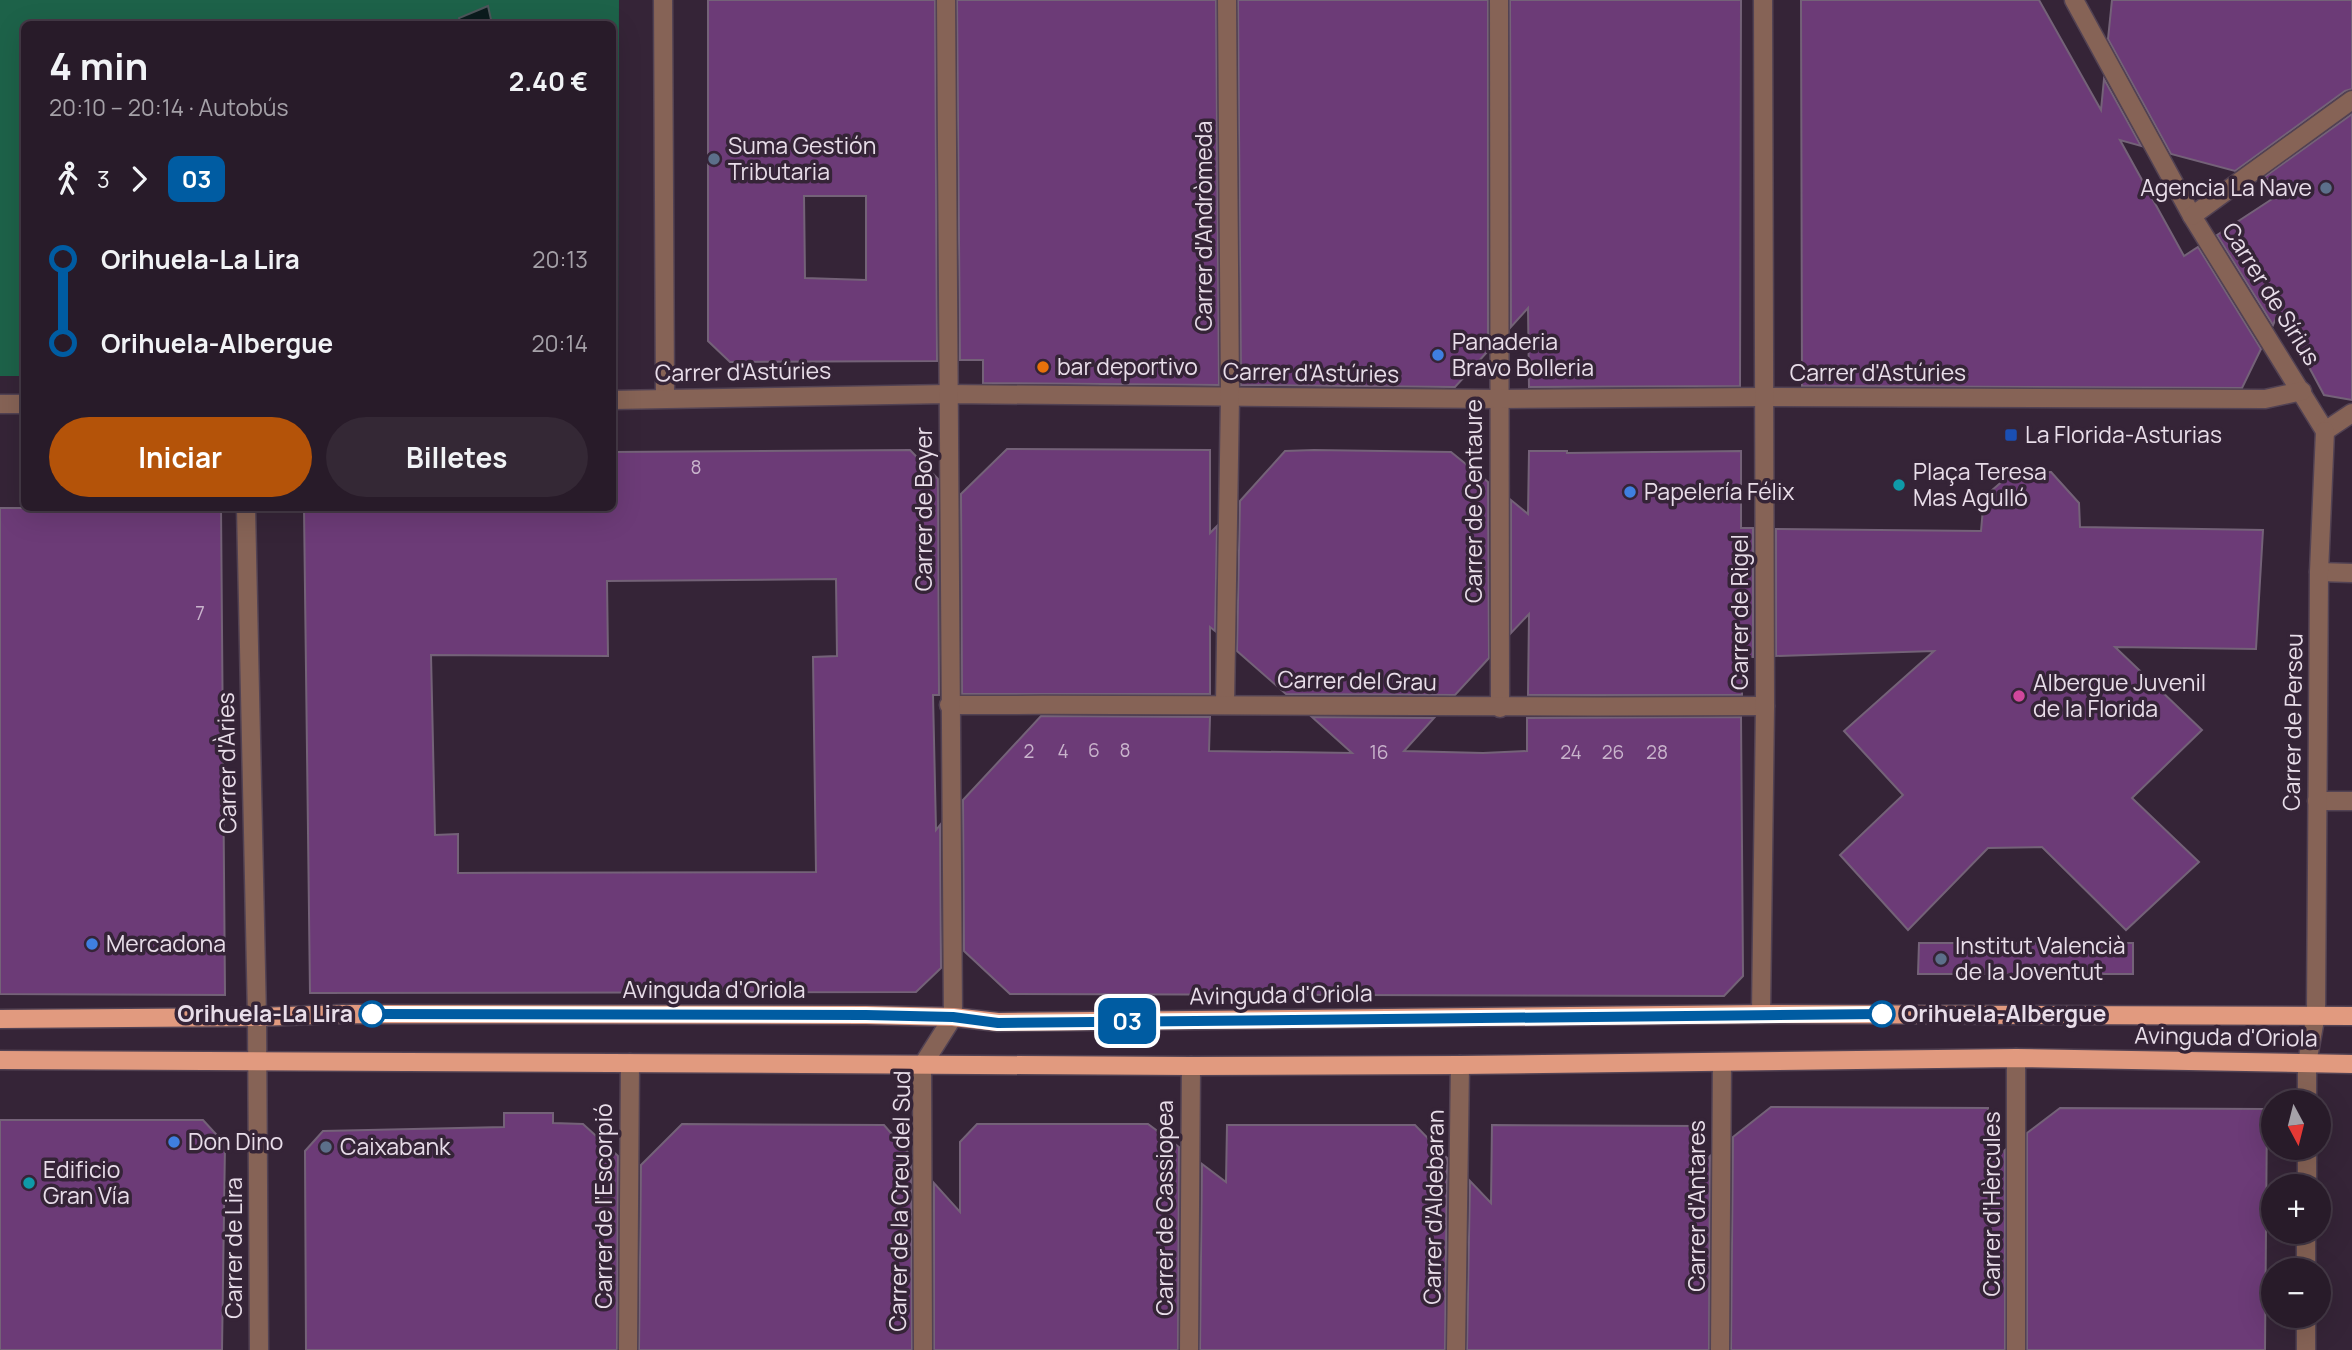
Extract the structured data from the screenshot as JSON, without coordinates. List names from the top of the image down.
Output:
{
  "streets": {
    "main road": ["Avinguda d'Oriola"],
    "street": [
      "Carrer d'Andròmeda",
      "Carrer de Sírius",
      "Carrer d'Astúries",
      "Carrer de Centaure",
      "Carrer de Boyer",
      "Carrer de Rigel",
      "Carrer del Grau",
      "Carrer de Perseu",
      "Carrer d'Àries",
      "Carrer de la Creu del Sud",
      "Carrer d'Hèrcules",
      "Carrer de l'Escorpió",
      "Carrer d'Antares",
      "Carrer d'Aldebaran",
      "Carrer de Cassiopea",
      "Carrer de Lira"
    ]
  },
  "crossings": [
    ["Carrer d'Andròmeda", "Carrer d'Astúries"],
    ["Carrer d'Andròmeda", "Carrer del Grau"],
    ["Carrer de Sírius", "Carrer d'Astúries"],
    ["Carrer de Sírius", "Carrer de Perseu"],
    ["Carrer d'Astúries", "Carrer de Centaure"],
    ["Carrer d'Astúries", "Carrer de Boyer"],
    ["Carrer d'Astúries", "Carrer de Rigel"],
    ["Carrer de Centaure", "Carrer del Grau"],
    ["Carrer de Boyer", "Carrer del Grau"],
    ["Carrer de Boyer", "Avinguda d'Oriola"],
    ["Carrer de Boyer", "Carrer de la Creu del Sud"],
    ["Carrer de Rigel", "Carrer del Grau"],
    ["Carrer de Rigel", "Avinguda d'Oriola"],
    ["Carrer de Perseu", "Avinguda d'Oriola"],
    ["Carrer d'Àries", "Avinguda d'Oriola"],
    ["Carrer d'Àries", "Carrer de Lira"],
    ["Avinguda d'Oriola", "Carrer de la Creu del Sud"],
    ["Avinguda d'Oriola", "Carrer d'Hèrcules"],
    ["Avinguda d'Oriola", "Carrer de l'Escorpió"],
    ["Avinguda d'Oriola", "Carrer d'Antares"],
    ["Avinguda d'Oriola", "Carrer d'Aldebaran"],
    ["Avinguda d'Oriola", "Carrer de Cassiopea"],
    ["Avinguda d'Oriola", "Carrer de Lira"]
  ],
  "places": {
    "other": [
      "Suma Gestión Tributaria",
      "Agencia La Nave",
      "Panaderia Bravo Bolleria",
      "bar deportivo",
      "Plaça Teresa Mas Agulló",
      "Papelería Félix",
      "Albergue Juvenil de la Florida",
      "Mercadona",
      "Institut Valencià de la Joventut",
      "Orihuela-La Lira",
      "Orihuela-Albergue",
      "Don Dino",
      "Caixabank",
      "Edificio Gran Vía"
    ],
    "transit": ["La Florida-Asturias"]
  },
  "lines": ["bus line 03"],
  "house_numbers": [
    "8",
    "7",
    "6",
    "8",
    "2",
    "4",
    "16",
    "24",
    "26",
    "28"
  ],
  "north": "bottom",
  "page": {
    "on_map": "03",
    "heading": ["4 min", "20:10 – 20:14 · Autobús", "2.40 €"],
    "legs": ["3", "03"],
    "list": [
      {
        "name": "Orihuela-La Lira",
        "value": "20:13"
      },
      {
        "name": "Orihuela-Albergue",
        "value": "20:14"
      }
    ],
    "buttons": ["Iniciar", "Billetes"],
    "map_buttons": ["+", "−"]
  }
}
